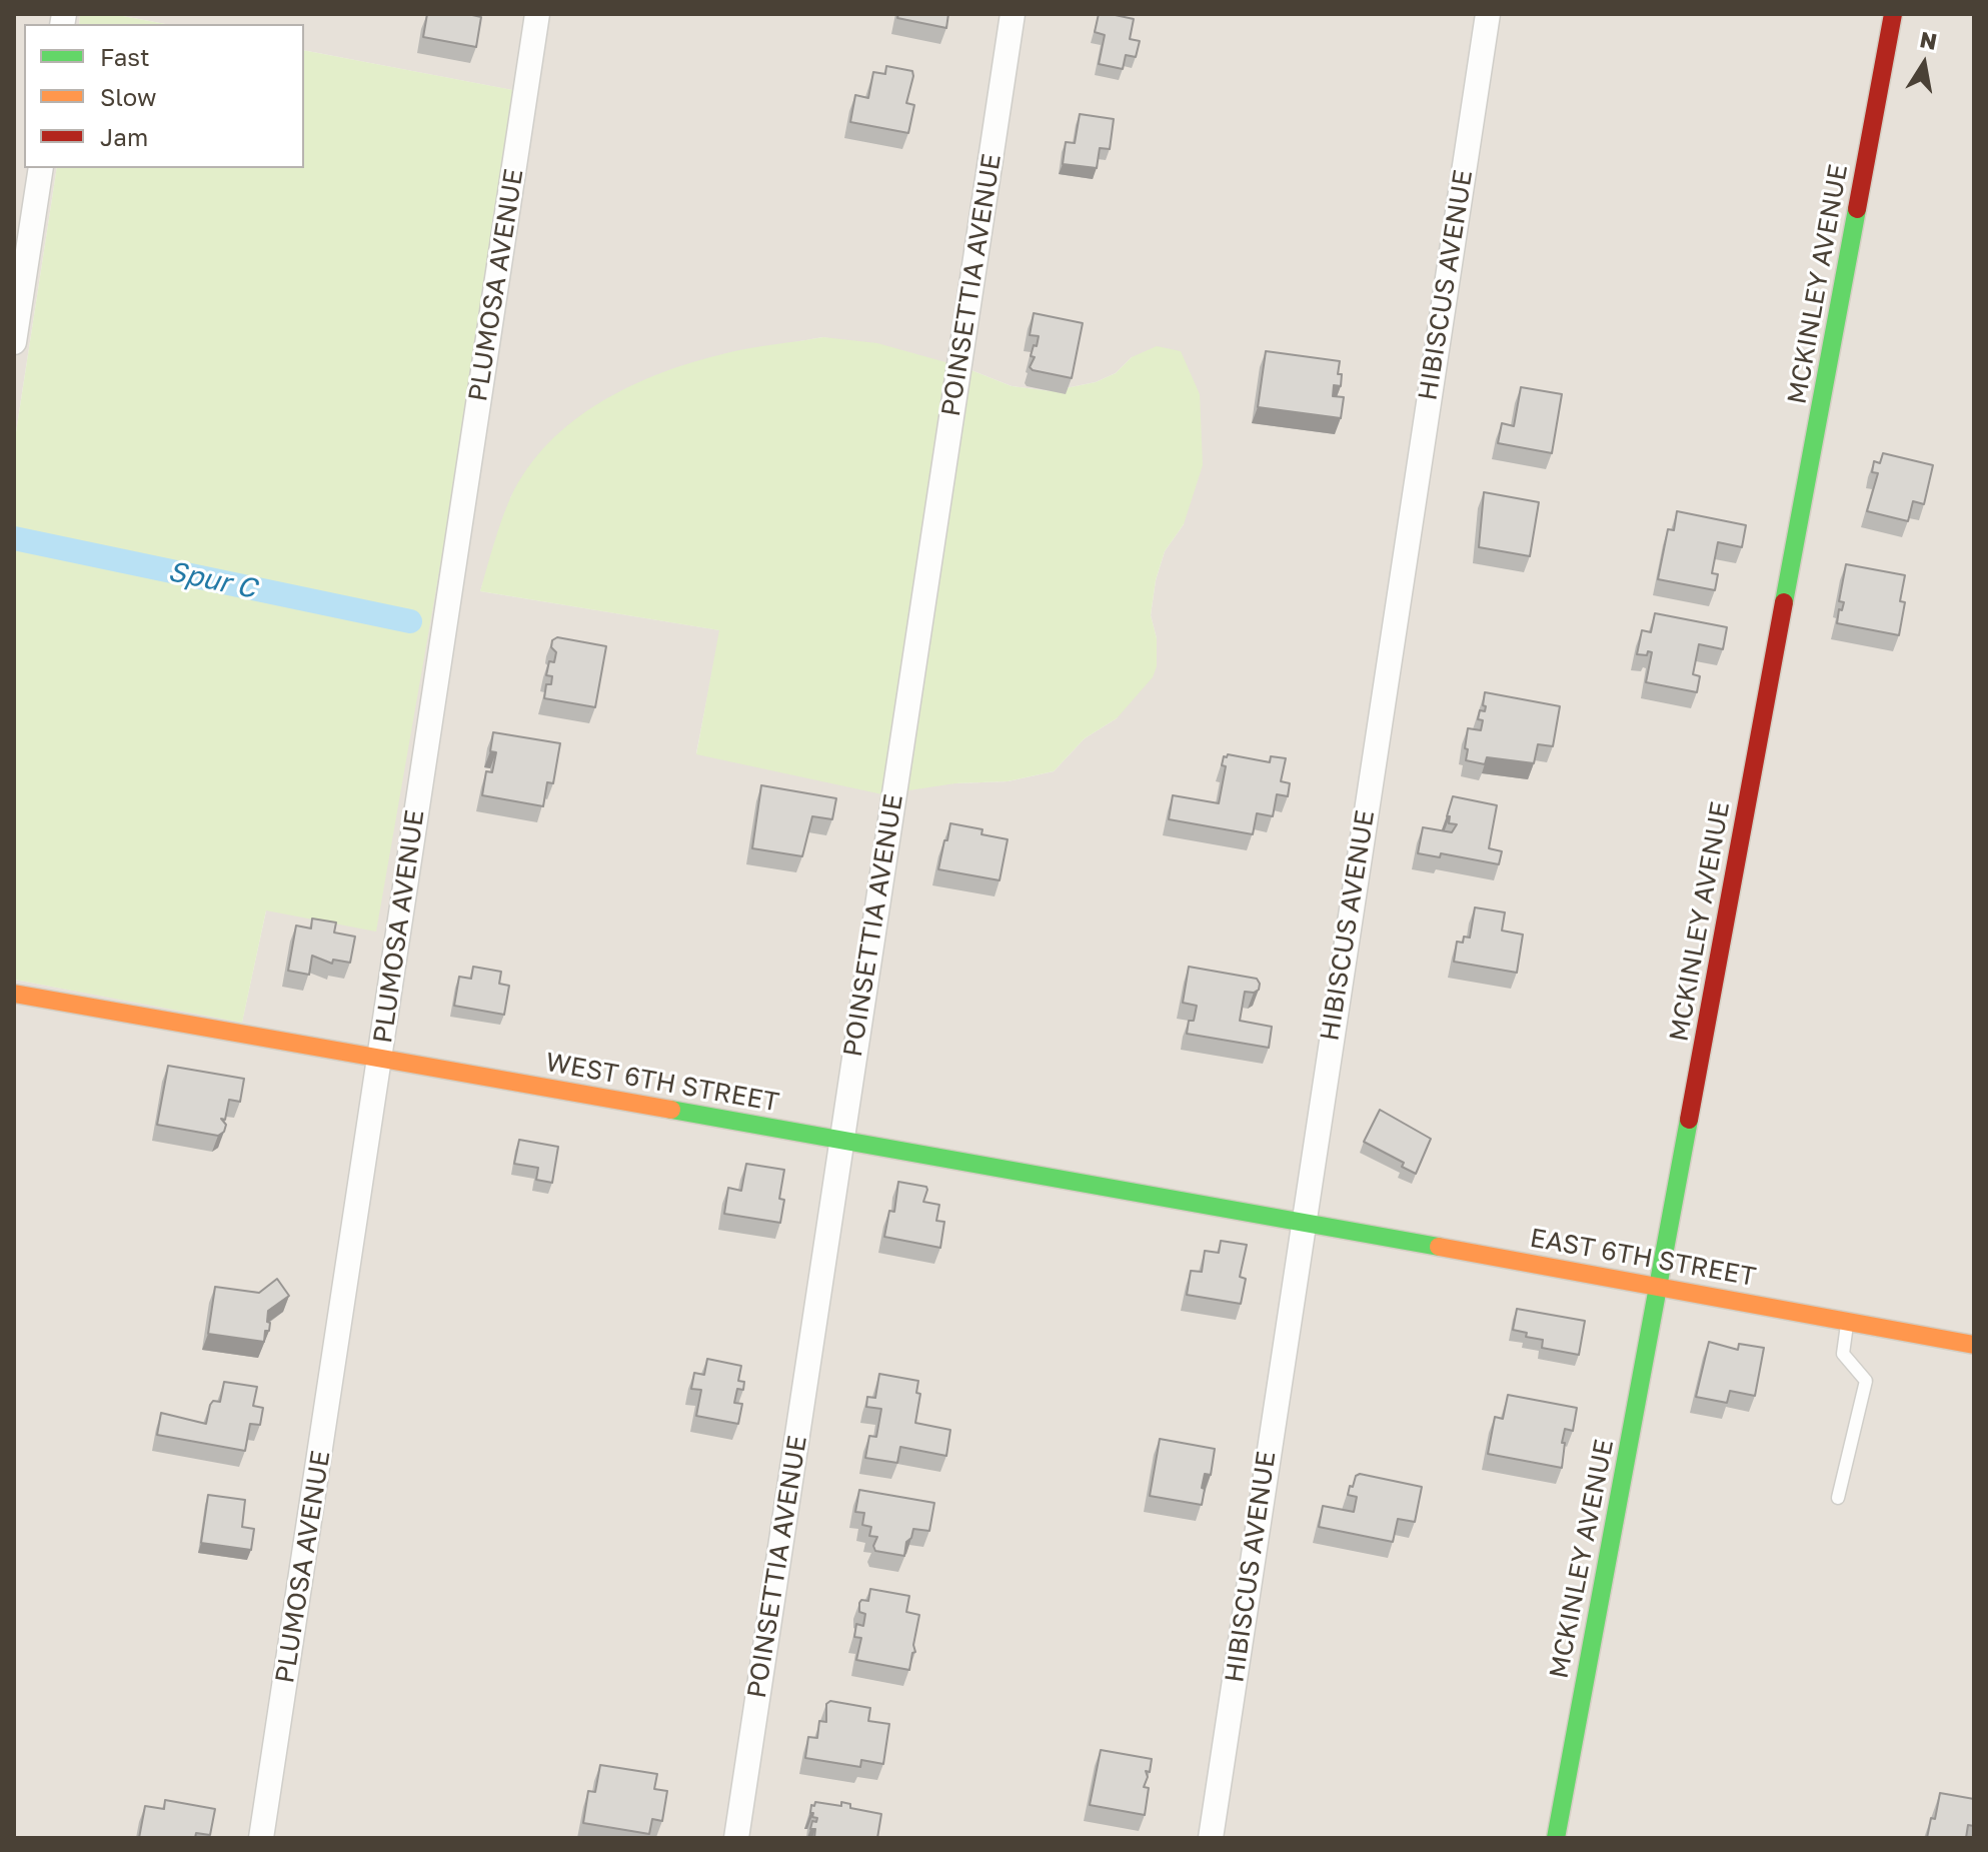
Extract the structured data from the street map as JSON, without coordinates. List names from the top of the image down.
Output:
{
  "streets": {
    "street": [
      "MCKINLEY AVENUE",
      "PLUMOSA AVENUE",
      "POINSETTIA AVENUE",
      "HIBISCUS AVENUE",
      "WEST 6TH STREET",
      "EAST 6TH STREET"
    ]
  },
  "crossings": [
    ["MCKINLEY AVENUE", "EAST 6TH STREET"],
    ["PLUMOSA AVENUE", "WEST 6TH STREET"],
    ["POINSETTIA AVENUE", "WEST 6TH STREET"],
    ["HIBISCUS AVENUE", "WEST 6TH STREET"],
    ["HIBISCUS AVENUE", "EAST 6TH STREET"],
    ["WEST 6TH STREET", "EAST 6TH STREET"]
  ],
  "water": ["Spur C"],
  "legend": ["Fast", "Slow", "Jam"],
  "north": "top"
}
